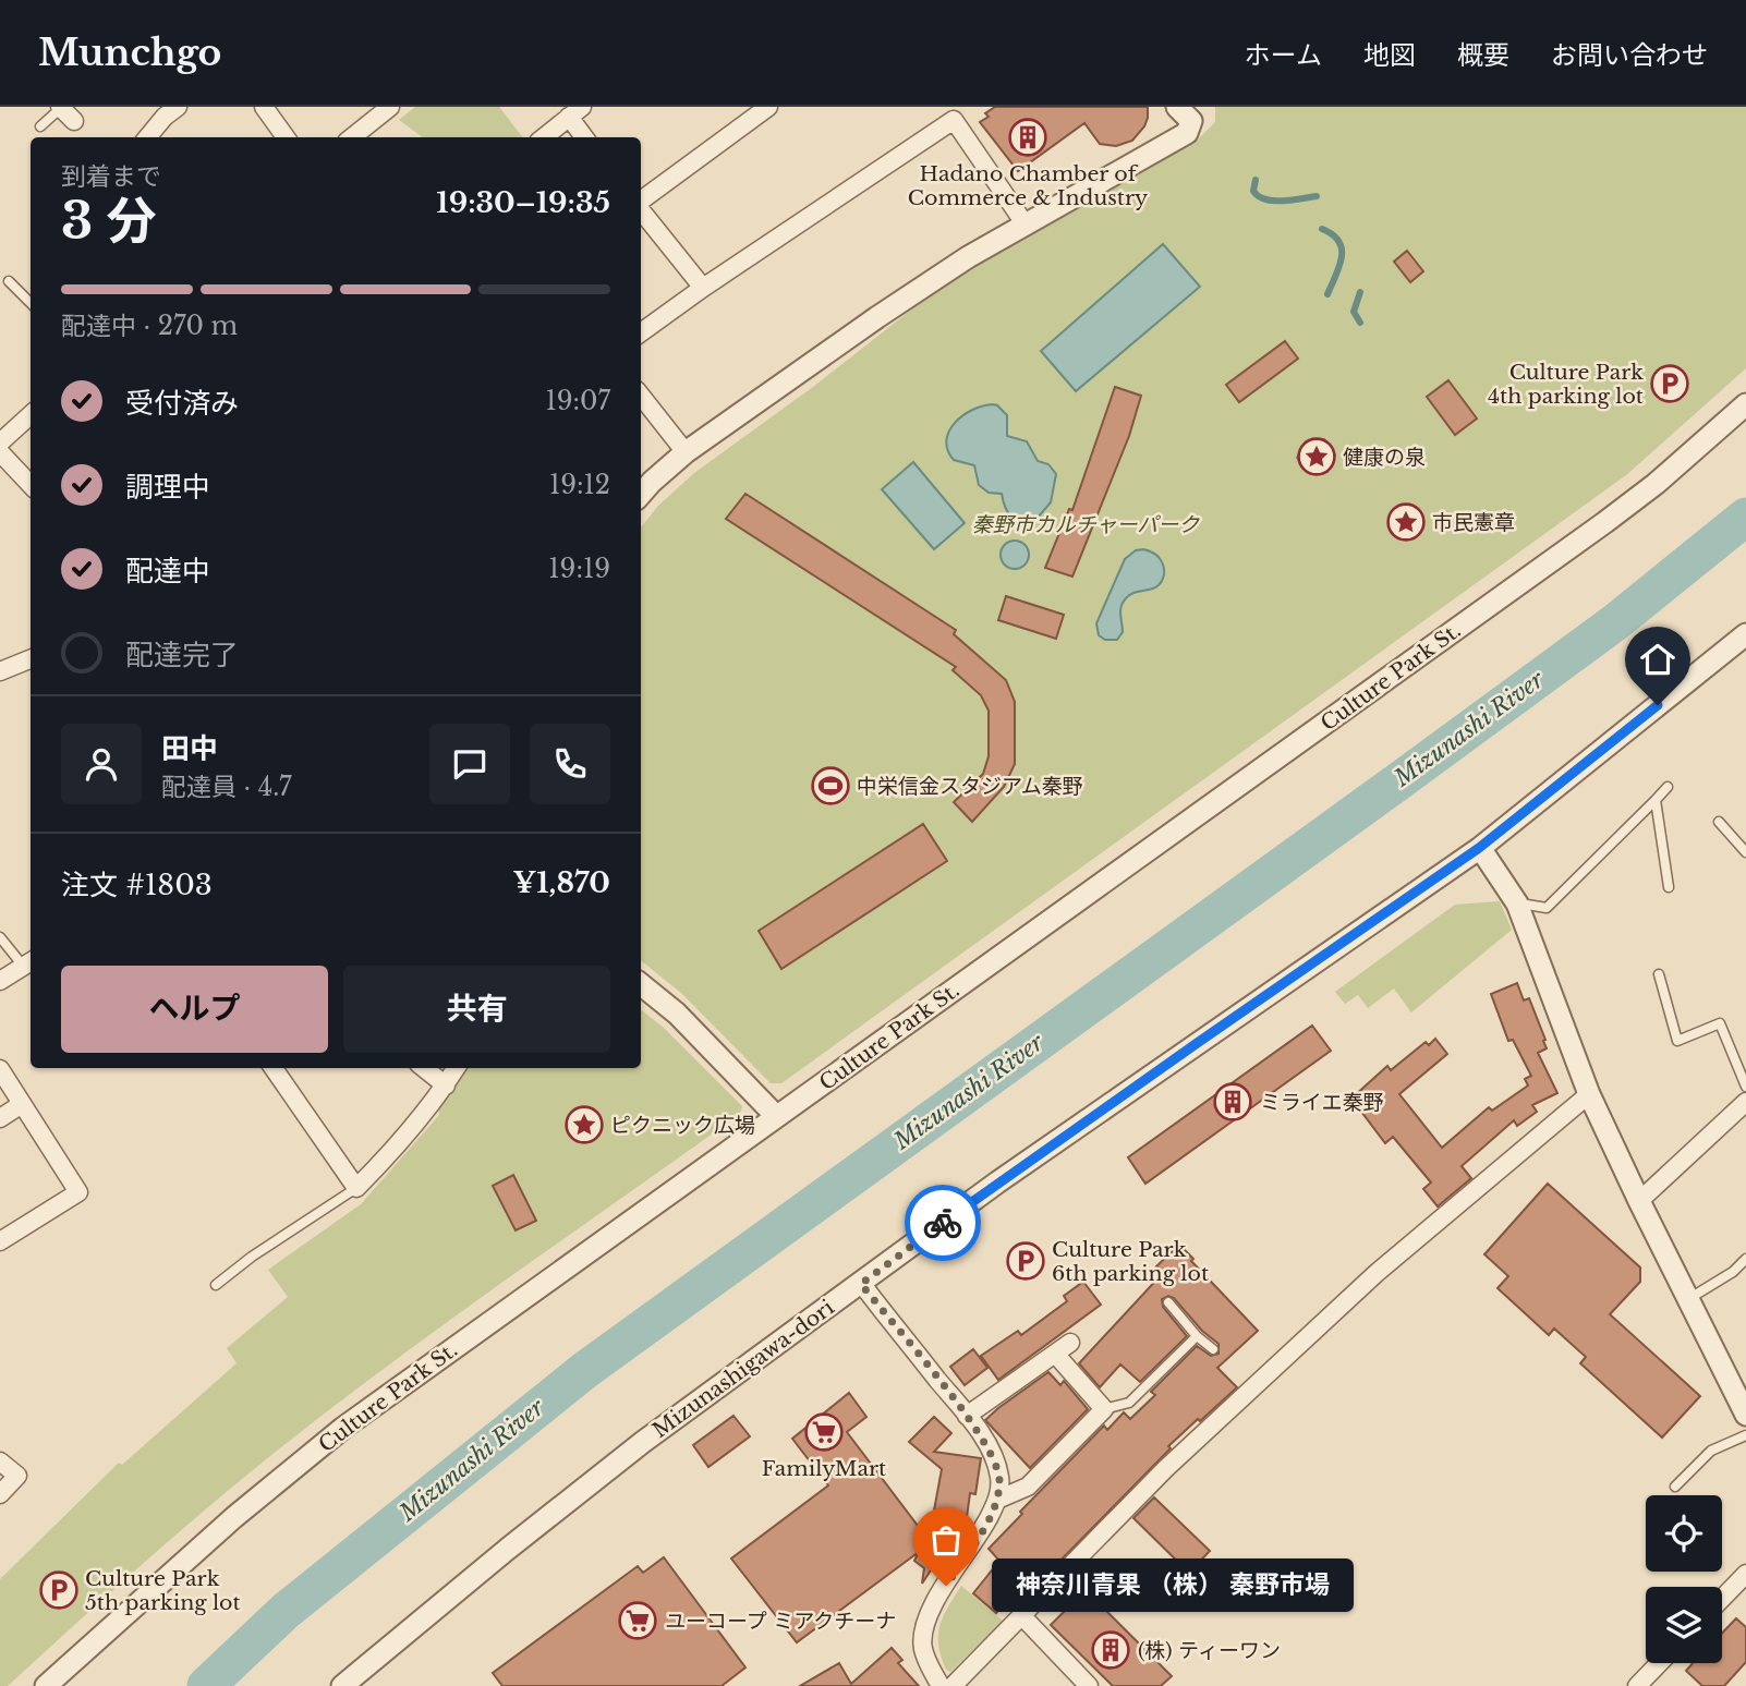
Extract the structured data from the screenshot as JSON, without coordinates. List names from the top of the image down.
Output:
{
  "streets": {
    "street": ["Culture Park St.", "Mizunashigawa-dori"]
  },
  "water": ["Mizunashi River"],
  "parks": ["秦野市カルチャーパーク"],
  "places": {
    "building": ["Hadano Chamber of Commerce & Industry", "ミライエ秦野", "(株) ティーワン"],
    "parking": ["Culture Park 4th parking lot", "Culture Park 6th parking lot", "Culture Park 5th parking lot"],
    "place": ["健康の泉", "市民憲章", "ピクニック広場"],
    "sports": ["中栄信金スタジアム秦野"],
    "supermarket": ["FamilyMart", "ユーコープ ミアクチーナ"],
    "other": ["神奈川青果 （株） 秦野市場"]
  },
  "page": {
    "header": "Munchgo",
    "nav": [
      "ホーム",
      "地図",
      "概要",
      "お問い合わせ"
    ],
    "heading": ["3 分", "到着まで", "19:30–19:35"],
    "panel": [
      "田中",
      "配達員 · 4.7",
      "注文 #1803",
      "¥1,870"
    ],
    "bar": "配達中 · 270 m",
    "list": [
      ["受付済み", "19:07"],
      ["調理中", "19:12"],
      ["配達中", "19:19"],
      "配達完了"
    ],
    "buttons": ["ヘルプ", "共有"],
    "bubble": "神奈川青果 （株） 秦野市場"
  }
}
